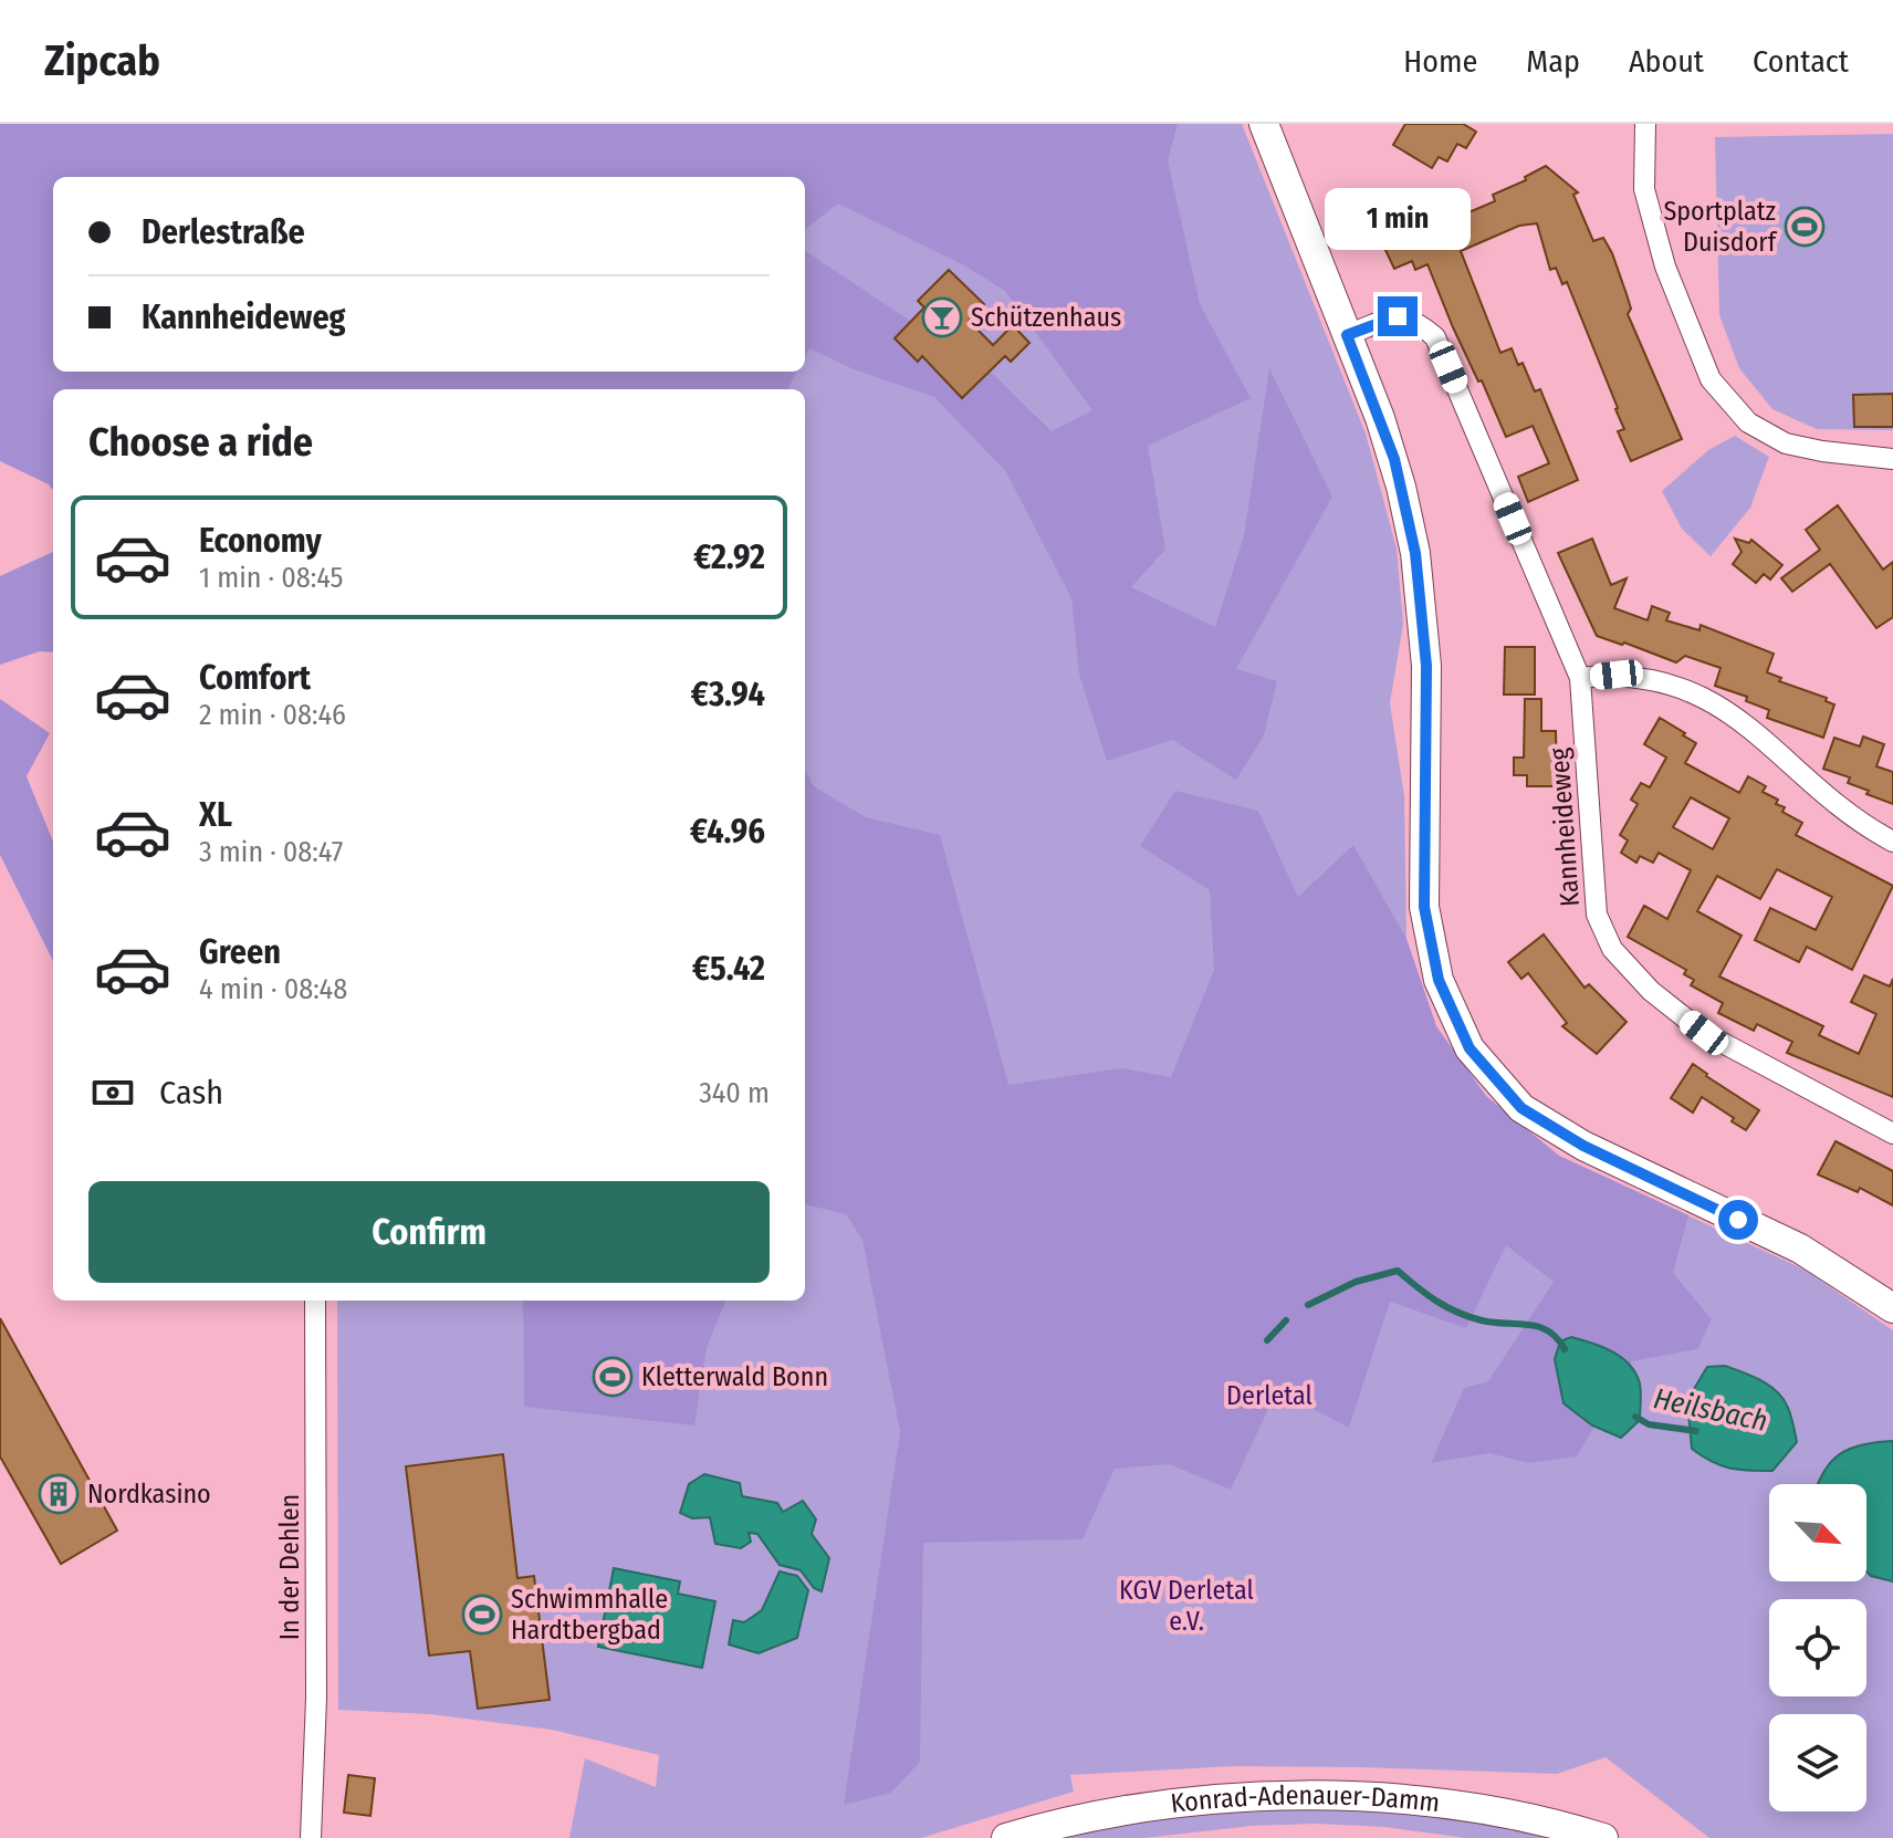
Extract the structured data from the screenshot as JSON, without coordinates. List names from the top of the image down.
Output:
{
  "streets": {
    "street": ["Kannheideweg", "In der Dehlen", "Konrad-Adenauer-Damm"]
  },
  "water": ["Heilsbach"],
  "parks": ["Derletal", "KGV Derletal e.V."],
  "places": {
    "sports": ["Sportplatz Duisdorf", "Kletterwald Bonn", "Schwimmhalle Hardtbergbad"],
    "bar": ["Schützenhaus"],
    "building": ["Nordkasino"]
  },
  "north": "bottom right",
  "page": {
    "header": "Zipcab",
    "nav": [
      "Home",
      "Map",
      "About",
      "Contact"
    ],
    "banner": ["Derlestraße", "Kannheideweg"],
    "bubble": "1 min",
    "heading": "Choose a ride",
    "list": [
      {
        "name": "Economy",
        "note": "1 min · 08:45",
        "value": "€2.92"
      },
      {
        "name": "Comfort",
        "note": "2 min · 08:46",
        "value": "€3.94"
      },
      {
        "name": "XL",
        "note": "3 min · 08:47",
        "value": "€4.96"
      },
      {
        "name": "Green",
        "note": "4 min · 08:48",
        "value": "€5.42"
      }
    ],
    "pay": ["Cash", "340 m"],
    "buttons": "Confirm"
  }
}
